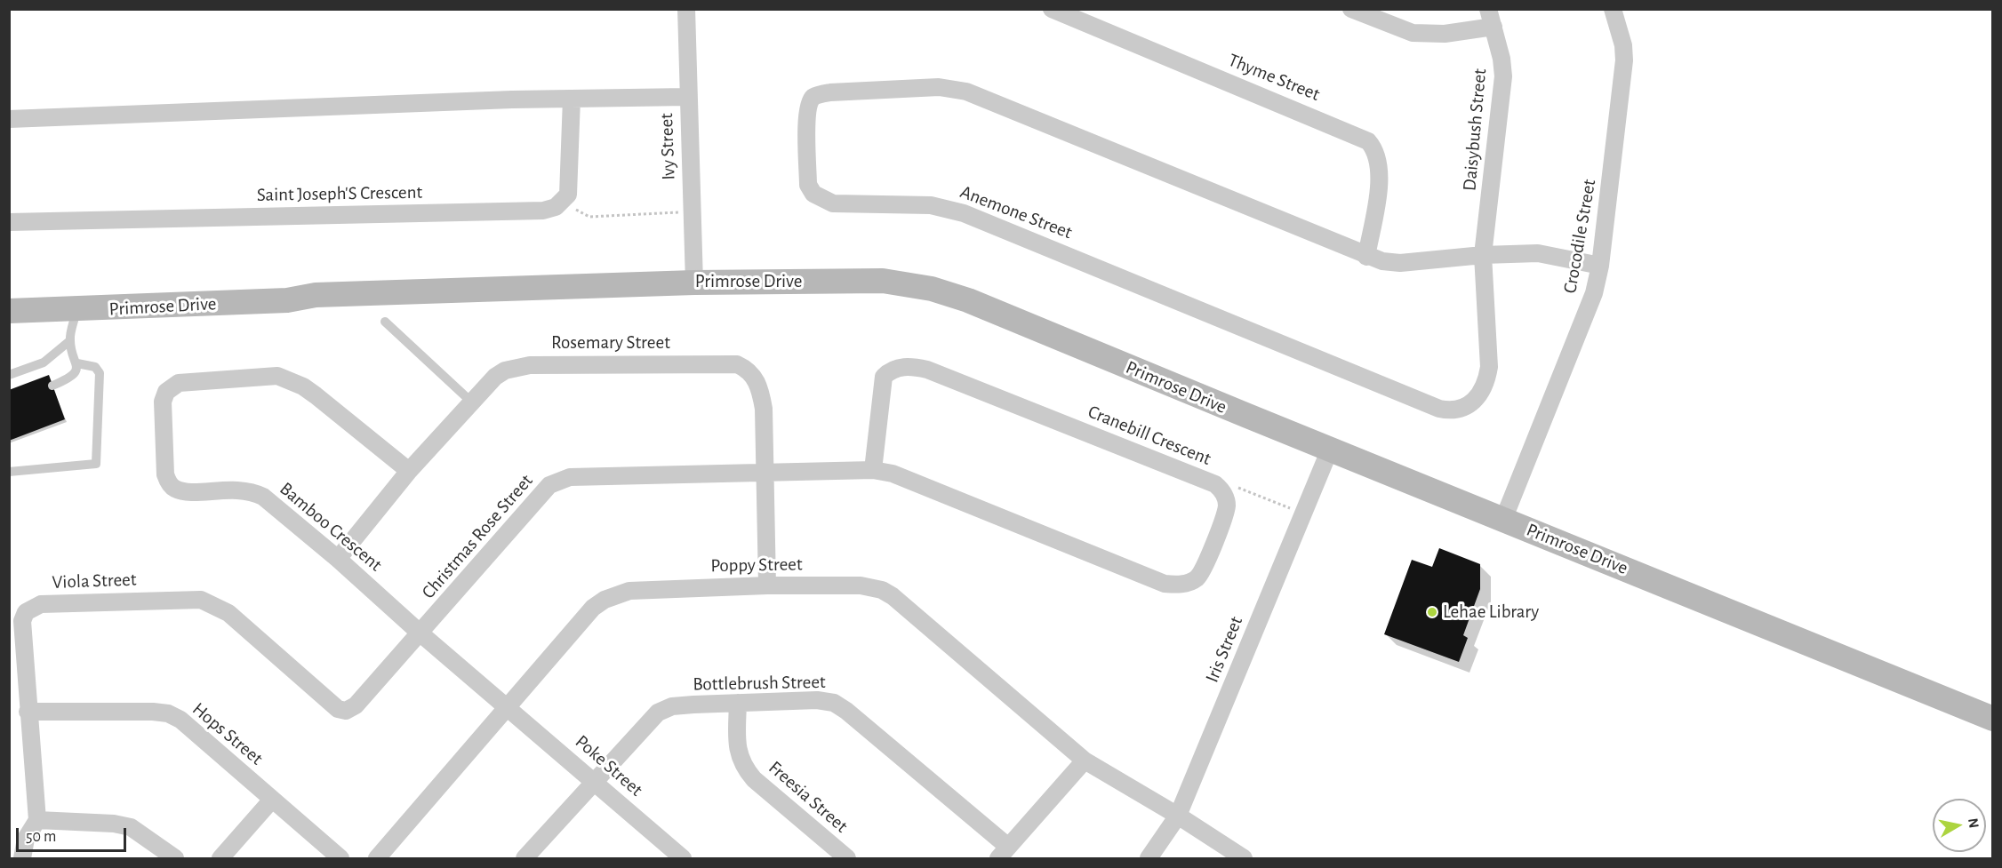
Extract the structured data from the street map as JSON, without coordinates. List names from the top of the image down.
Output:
{
  "streets": {
    "street": [
      "Thyme Street",
      "Daisybush Street",
      "Ivy Street",
      "Saint Joseph'S Crescent",
      "Anemone Street",
      "Crocodile Street",
      "Primrose Drive",
      "Rosemary Street",
      "Cranebill Crescent",
      "Bamboo Crescent",
      "Christmas Rose Street",
      "Poppy Street",
      "Viola Street",
      "Iris Street",
      "Bottlebrush Street",
      "Hops Street",
      "Poke Street",
      "Freesia Street"
    ]
  },
  "crossings": [
    ["Thyme Street", "Anemone Street"],
    ["Daisybush Street", "Anemone Street"],
    ["Ivy Street", "Primrose Drive"],
    ["Anemone Street", "Crocodile Street"],
    ["Crocodile Street", "Primrose Drive"],
    ["Primrose Drive", "Iris Street"],
    ["Rosemary Street", "Cranebill Crescent"],
    ["Rosemary Street", "Bamboo Crescent"],
    ["Rosemary Street", "Christmas Rose Street"],
    ["Rosemary Street", "Poppy Street"],
    ["Cranebill Crescent", "Christmas Rose Street"],
    ["Bamboo Crescent", "Christmas Rose Street"],
    ["Bamboo Crescent", "Poppy Street"],
    ["Bamboo Crescent", "Viola Street"],
    ["Bamboo Crescent", "Poke Street"],
    ["Christmas Rose Street", "Viola Street"],
    ["Poppy Street", "Iris Street"],
    ["Poppy Street", "Poke Street"],
    ["Viola Street", "Hops Street"],
    ["Bottlebrush Street", "Poke Street"],
    ["Bottlebrush Street", "Freesia Street"]
  ],
  "places": ["Lehae Library"],
  "scale_bar": "50 m",
  "north": "right"
}
